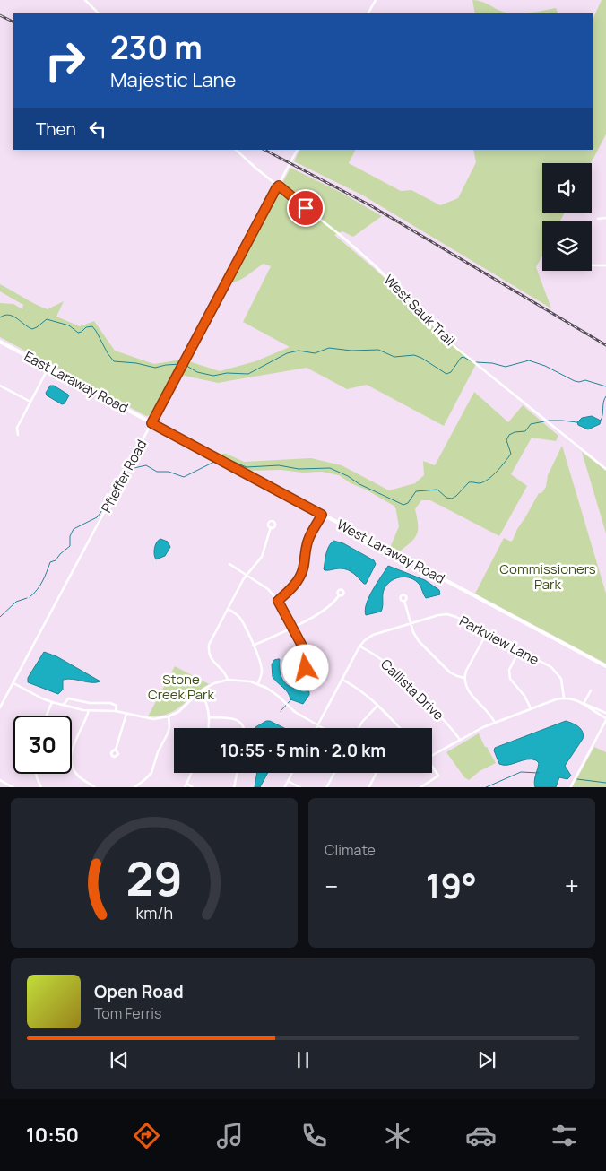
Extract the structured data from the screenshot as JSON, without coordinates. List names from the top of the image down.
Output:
{
  "streets": {
    "main road": ["East Laraway Road", "West Laraway Road"],
    "street": [
      "West Sauk Trail",
      "Pfieffer Road",
      "Parkview Lane",
      "Callista Drive"
    ]
  },
  "crossings": [
    ["West Sauk Trail", "Pfieffer Road"],
    ["East Laraway Road", "Pfieffer Road"],
    ["East Laraway Road", "West Laraway Road"],
    ["Pfieffer Road", "West Laraway Road"],
    ["Parkview Lane", "Callista Drive"]
  ],
  "parks": ["Commissioners Park", "Stone Creek Park"],
  "page": {
    "turn": ["230 m", "Majestic Lane"],
    "then": "Then",
    "limit": "30",
    "trip": "10:55 · 5 min · 2.0 km",
    "tile": "Climate",
    "heat": ["−", "19°", "+"],
    "song": ["Open Road", "Tom Ferris"],
    "tabs": "10:50",
    "gauge": ["29", "km/h"]
  }
}
